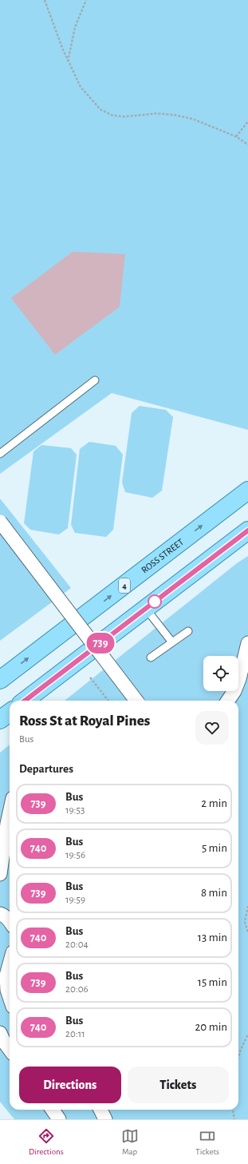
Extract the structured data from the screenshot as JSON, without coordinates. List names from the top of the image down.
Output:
{
  "streets": {
    "main road": ["ROSS STREET", "4"]
  },
  "lines": ["bus line 739"],
  "page": {
    "on_map": "739",
    "heading": [
      ["Ross St at Royal Pines", "Bus"],
      "Departures"
    ],
    "list": [
      {
        "mark": "739",
        "name": "Bus",
        "note": "19:53",
        "value": "2 min"
      },
      {
        "mark": "740",
        "name": "Bus",
        "note": "19:56",
        "value": "5 min"
      },
      {
        "mark": "739",
        "name": "Bus",
        "note": "19:59",
        "value": "8 min"
      },
      {
        "mark": "740",
        "name": "Bus",
        "note": "20:04",
        "value": "13 min"
      },
      {
        "mark": "739",
        "name": "Bus",
        "note": "20:06",
        "value": "15 min"
      },
      {
        "mark": "740",
        "name": "Bus",
        "note": "20:11",
        "value": "20 min"
      }
    ],
    "buttons": ["Directions", "Tickets"],
    "tabs": ["Directions", "Map", "Tickets"]
  }
}
